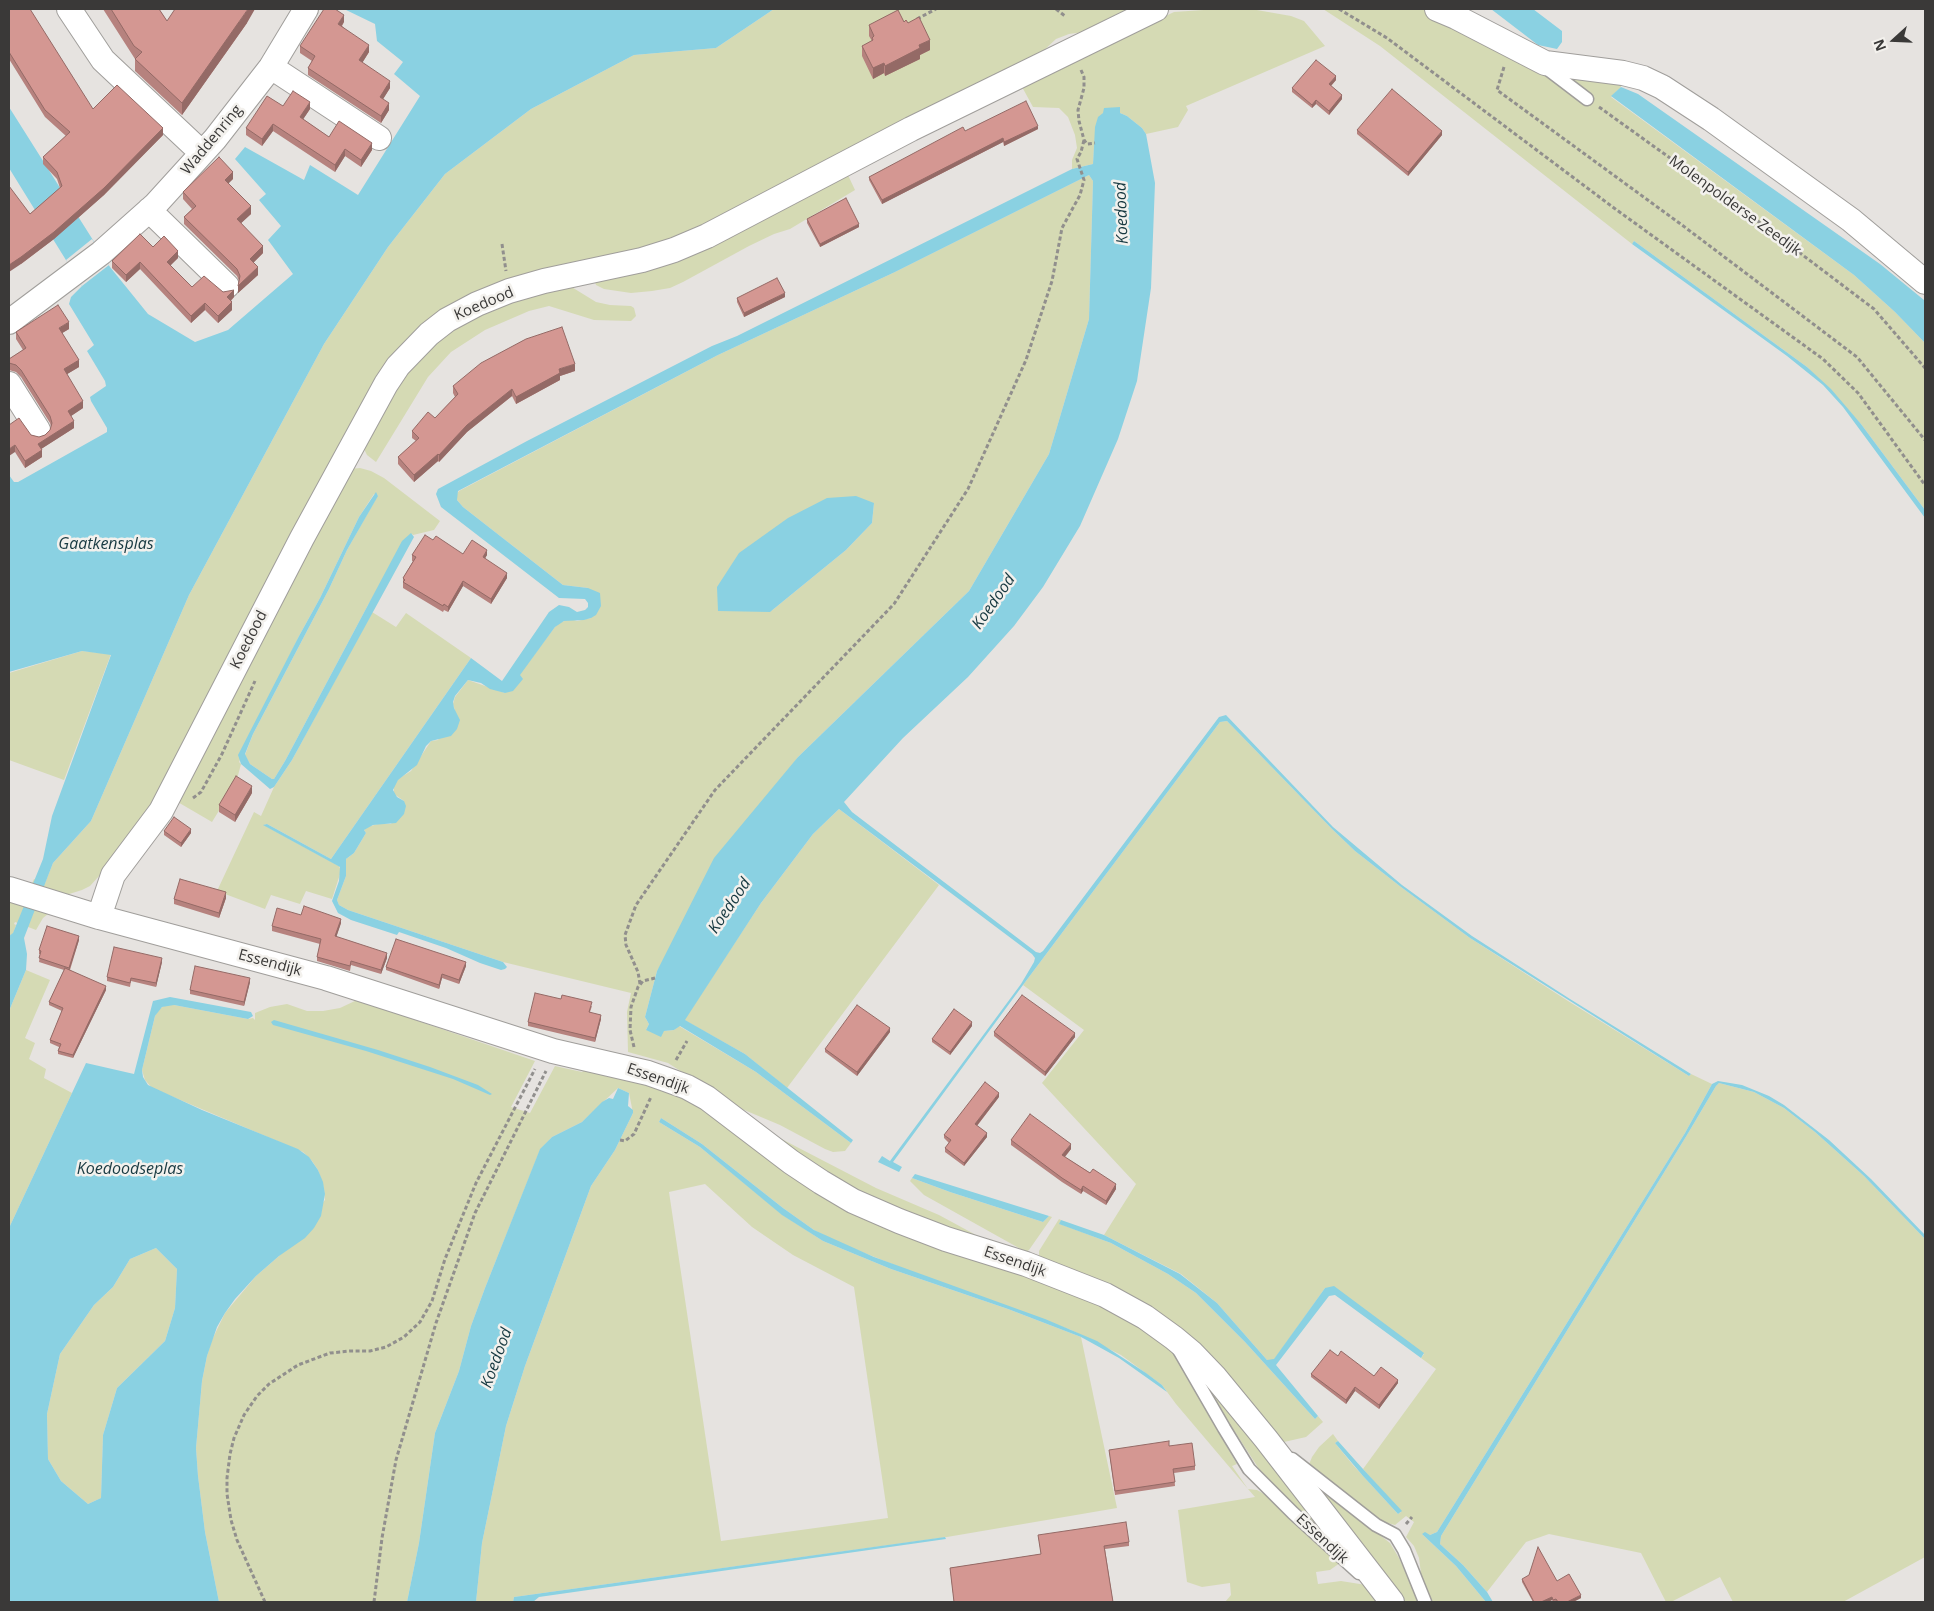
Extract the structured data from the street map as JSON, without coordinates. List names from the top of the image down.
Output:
{
  "streets": {
    "street": ["Waddenring", "Koedood", "Essendijk"],
    "path": ["Molenpolderse Zeedijk"]
  },
  "crossings": [
    ["Koedood", "Essendijk"]
  ],
  "water": ["Koedood", "Gaatkensplas", "Koedoodseplas"],
  "north": "left"
}
